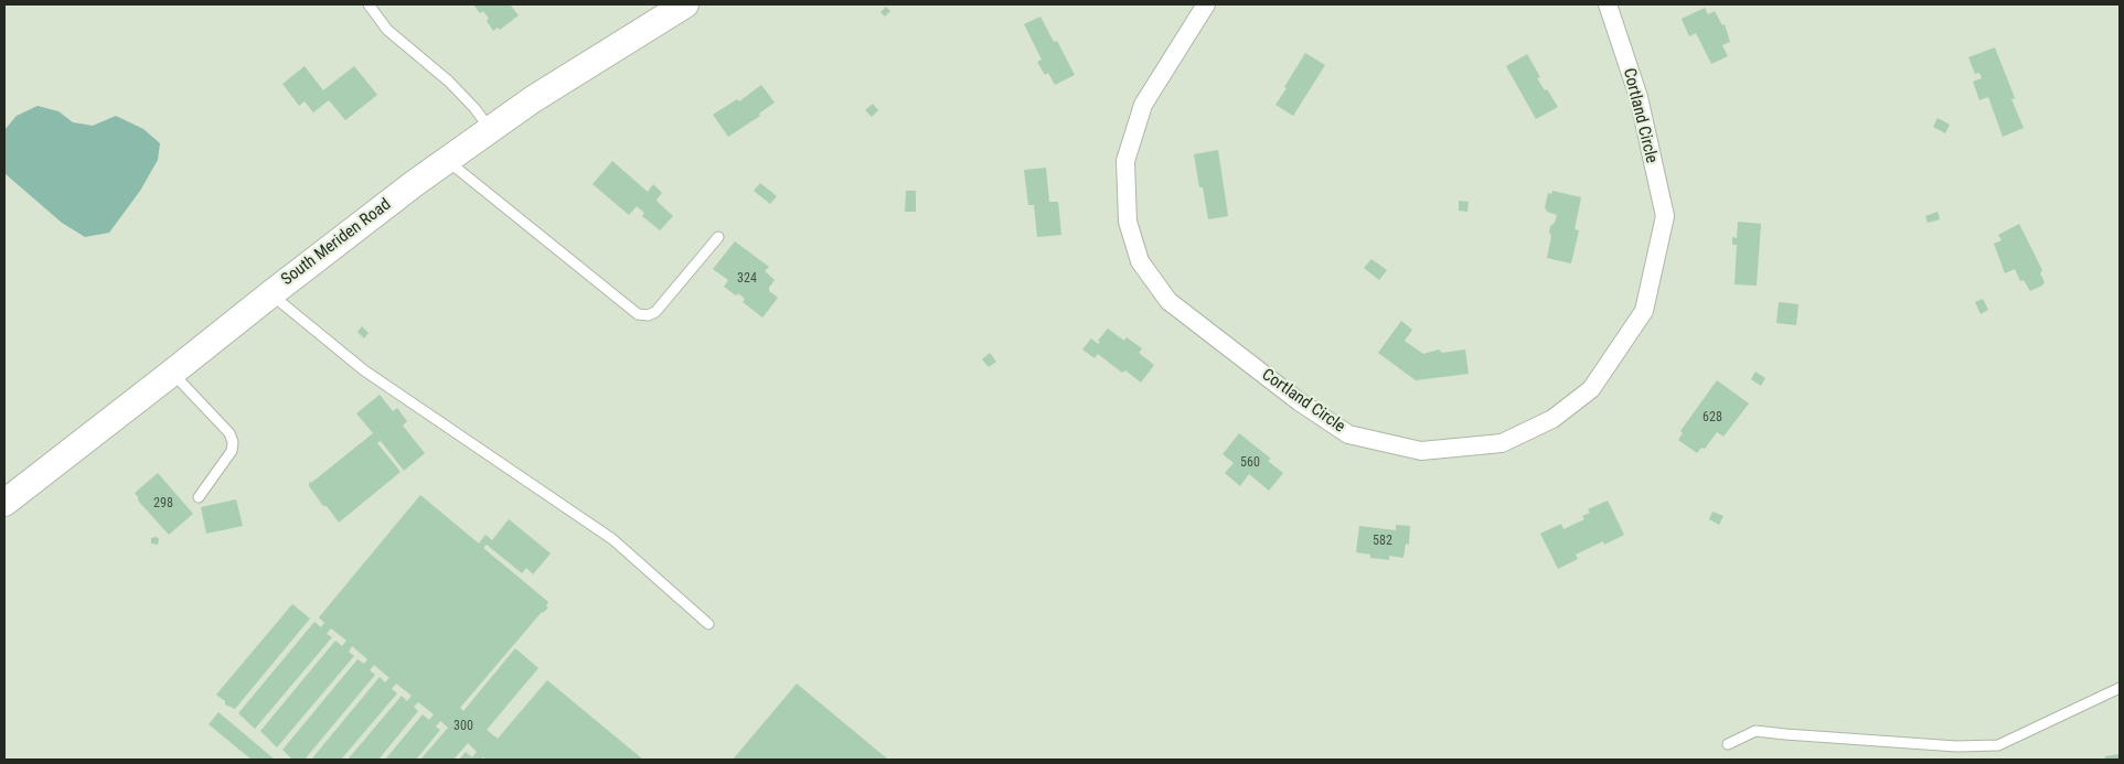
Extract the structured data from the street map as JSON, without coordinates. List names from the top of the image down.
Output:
{
  "streets": {
    "main road": ["South Meriden Road"],
    "street": ["Cortland Circle"]
  },
  "house_numbers": [
    "324",
    "628",
    "560",
    "298",
    "582",
    "300"
  ]
}
